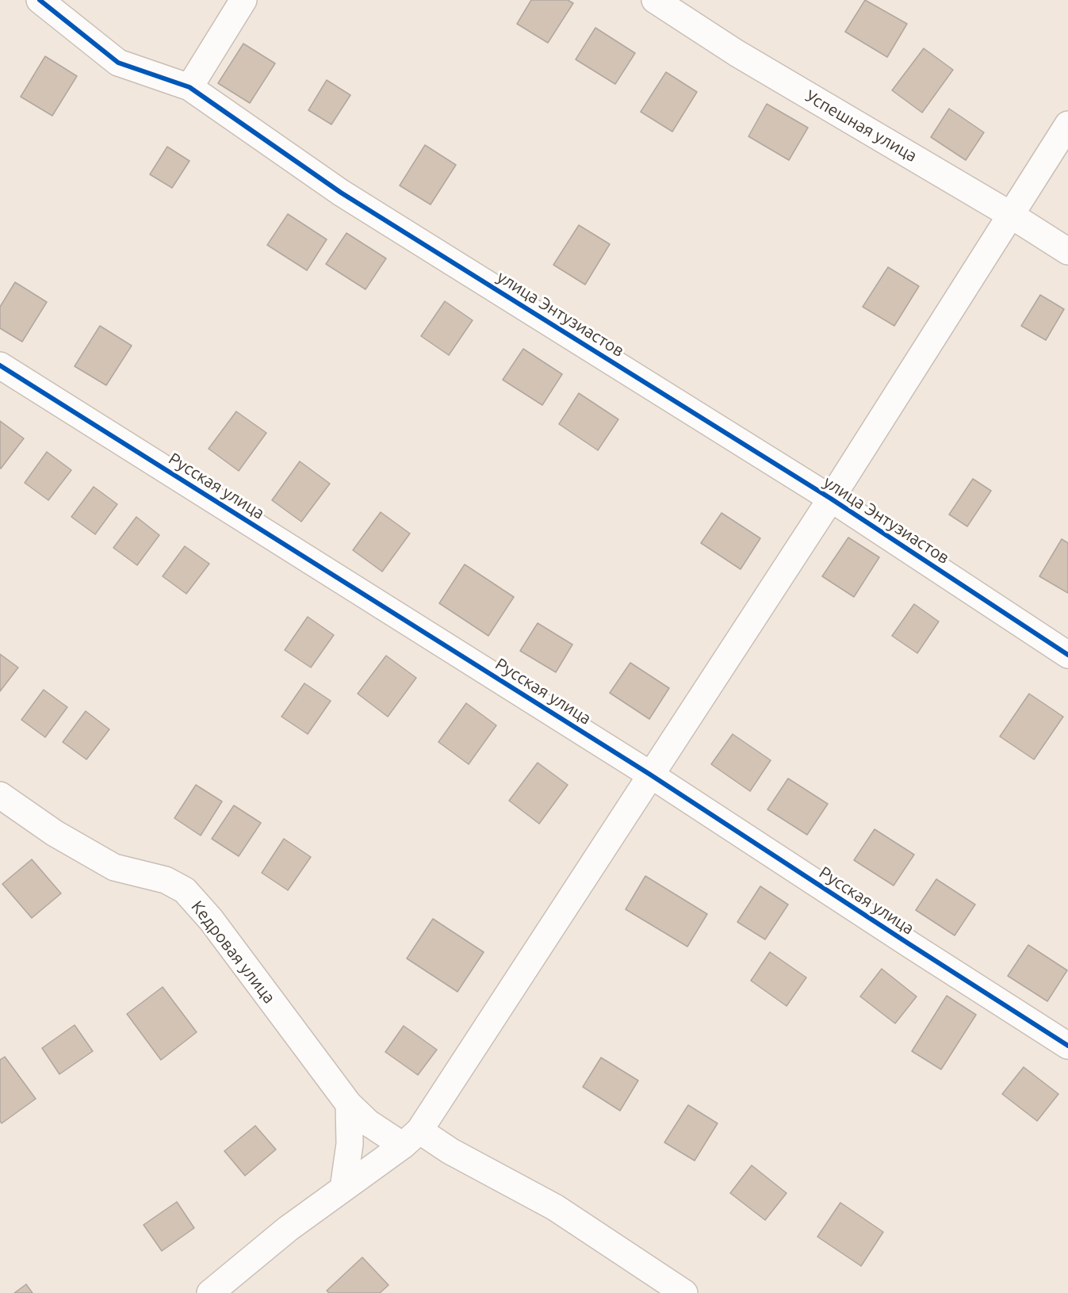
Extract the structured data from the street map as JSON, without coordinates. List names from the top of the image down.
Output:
{
  "streets": {
    "street": [
      "Успешная улица",
      "улица Энтузиастов",
      "Русская улица",
      "Кедровая улица"
    ]
  }
}
